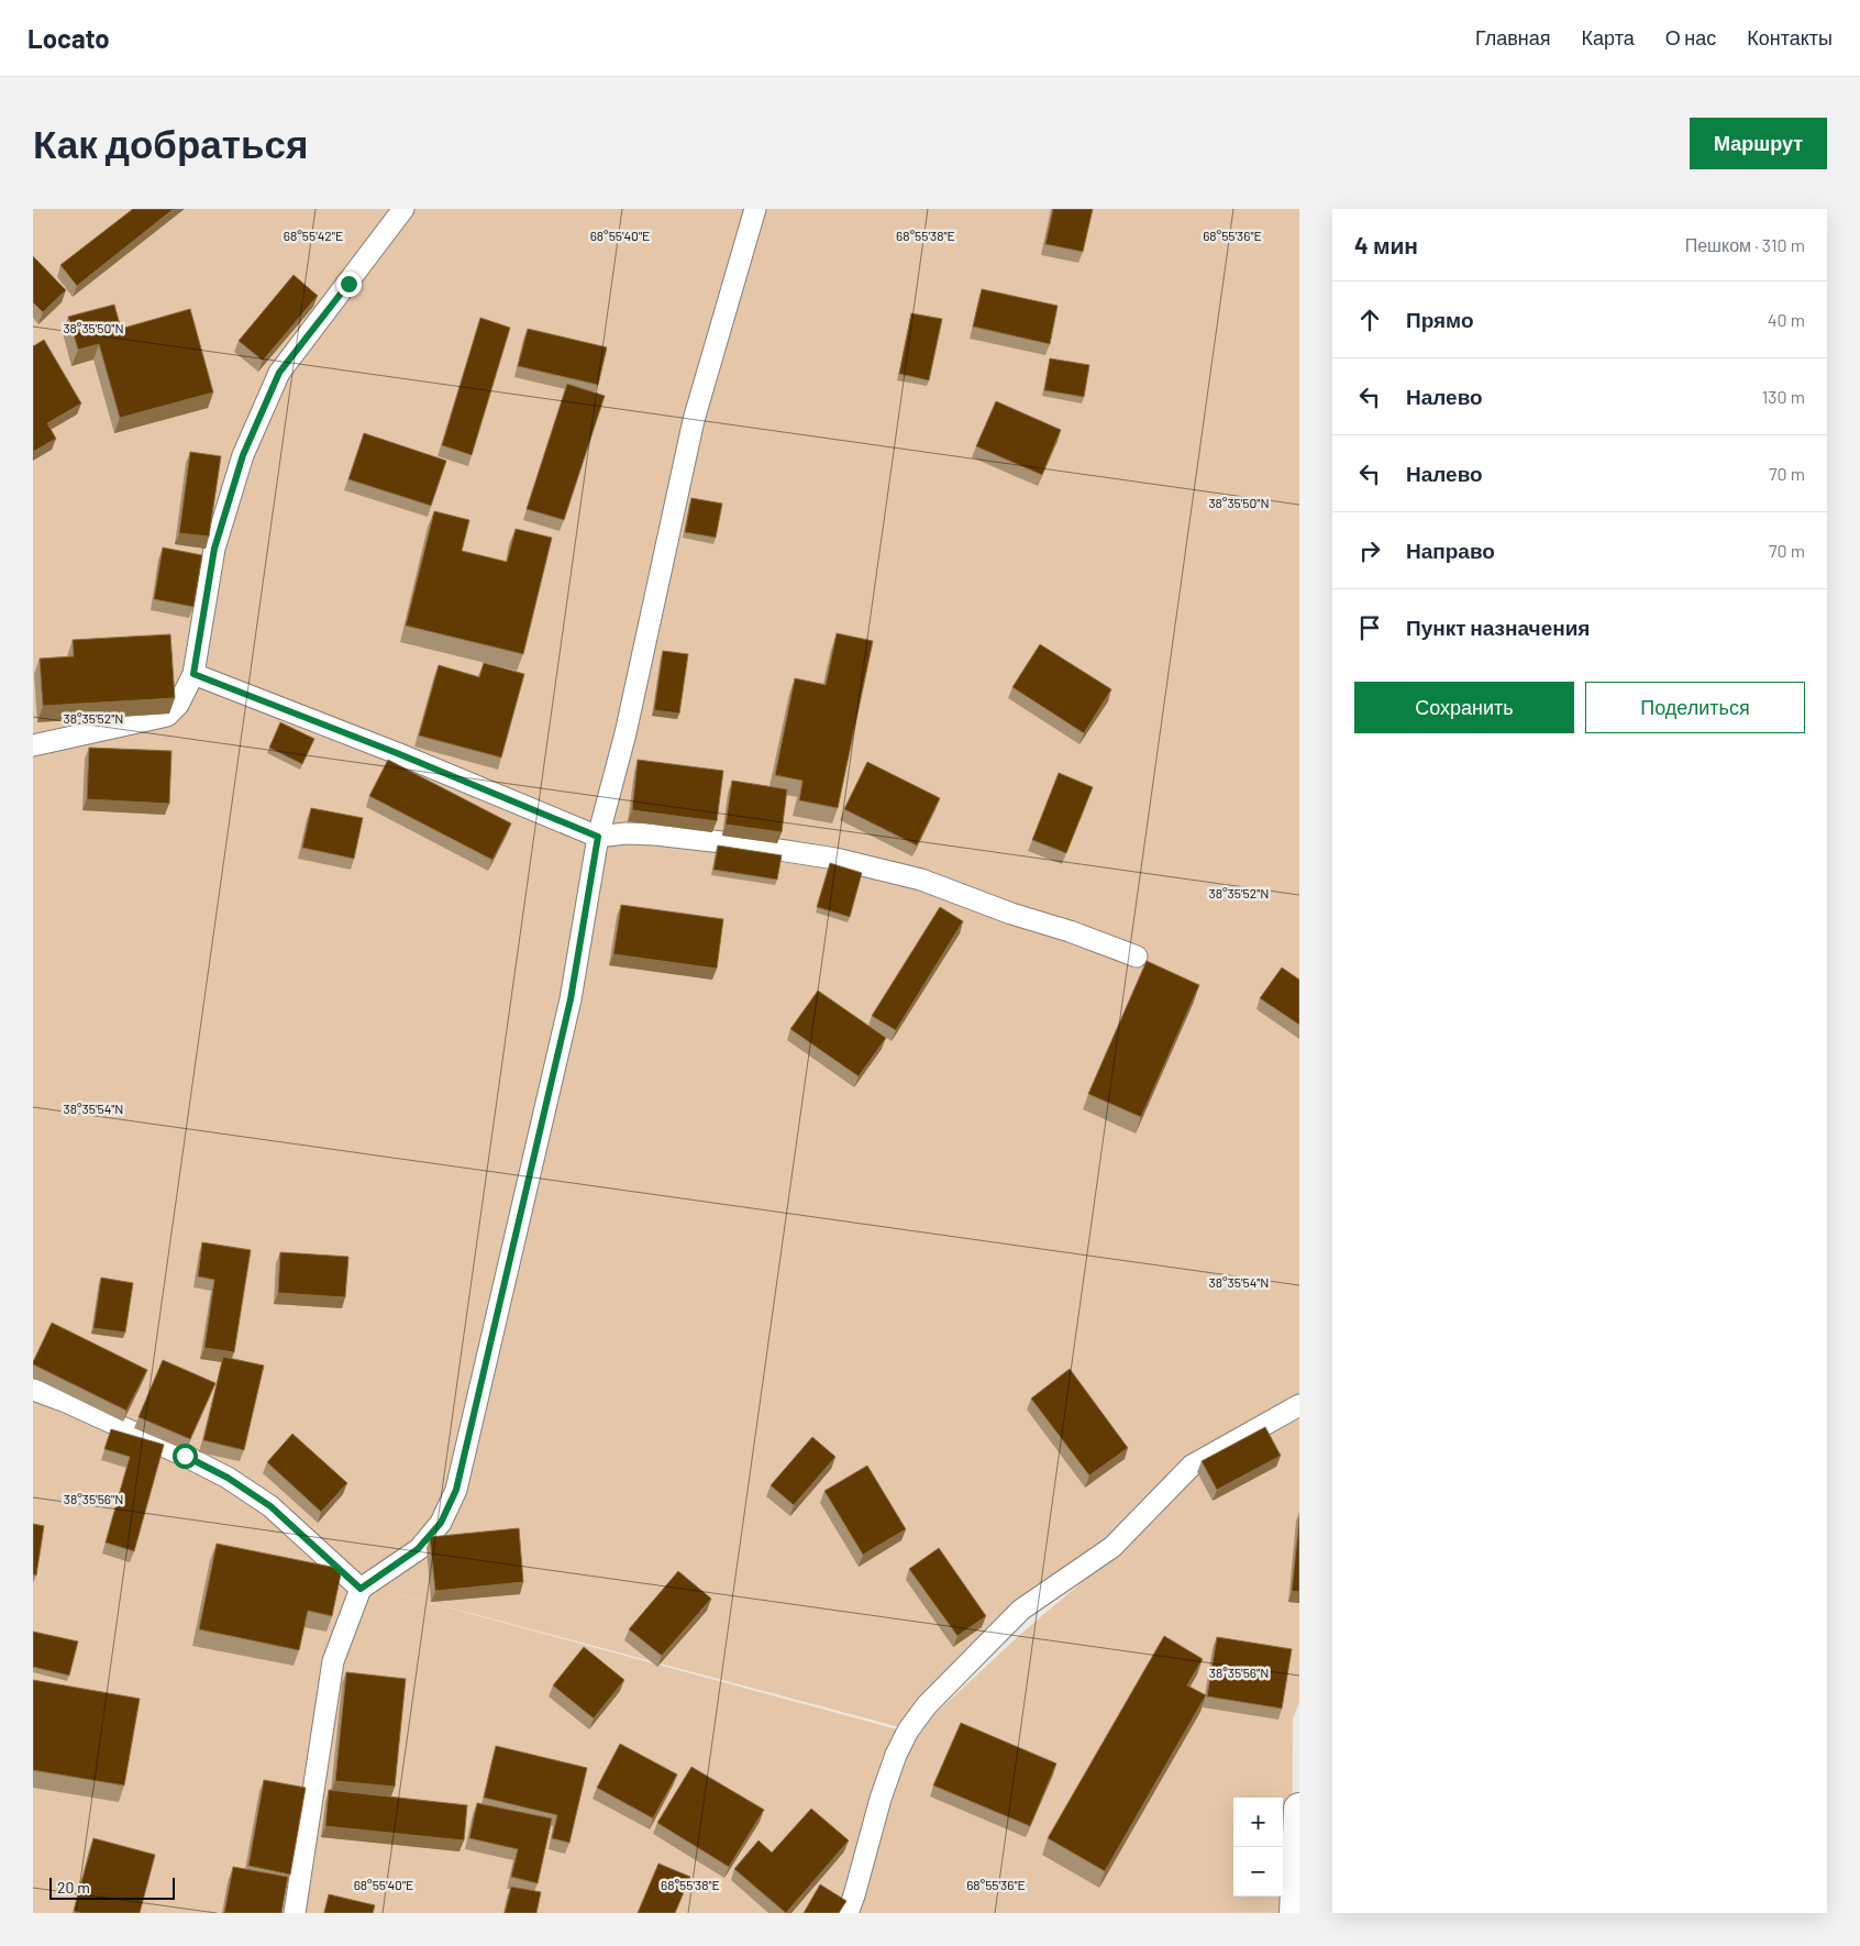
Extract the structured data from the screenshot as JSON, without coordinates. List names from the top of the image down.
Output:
{
  "scale_bar": "20 m",
  "page": {
    "header": "Locato",
    "nav": [
      "Главная",
      "Карта",
      "О нас",
      "Контакты"
    ],
    "buttons": [
      "Маршрут",
      ["Сохранить", "Поделиться"]
    ],
    "title": "Как добраться",
    "heading": ["4 мин", "Пешком · 310 m"],
    "list": [
      ["Прямо", "40 m"],
      ["Налево", "130 m"],
      ["Налево", "70 m"],
      ["Направо", "70 m"],
      "Пункт назначения"
    ],
    "map_buttons": ["+", "−"],
    "scale": "20 m"
  },
  "coordinates": [
    "68°55'42\"E",
    "68°55'40\"E",
    "68°55'38\"E",
    "68°55'36\"E",
    "38°35'50\"N",
    "38°35'52\"N",
    "38°35'54\"N",
    "38°35'56\"N"
  ]
}
